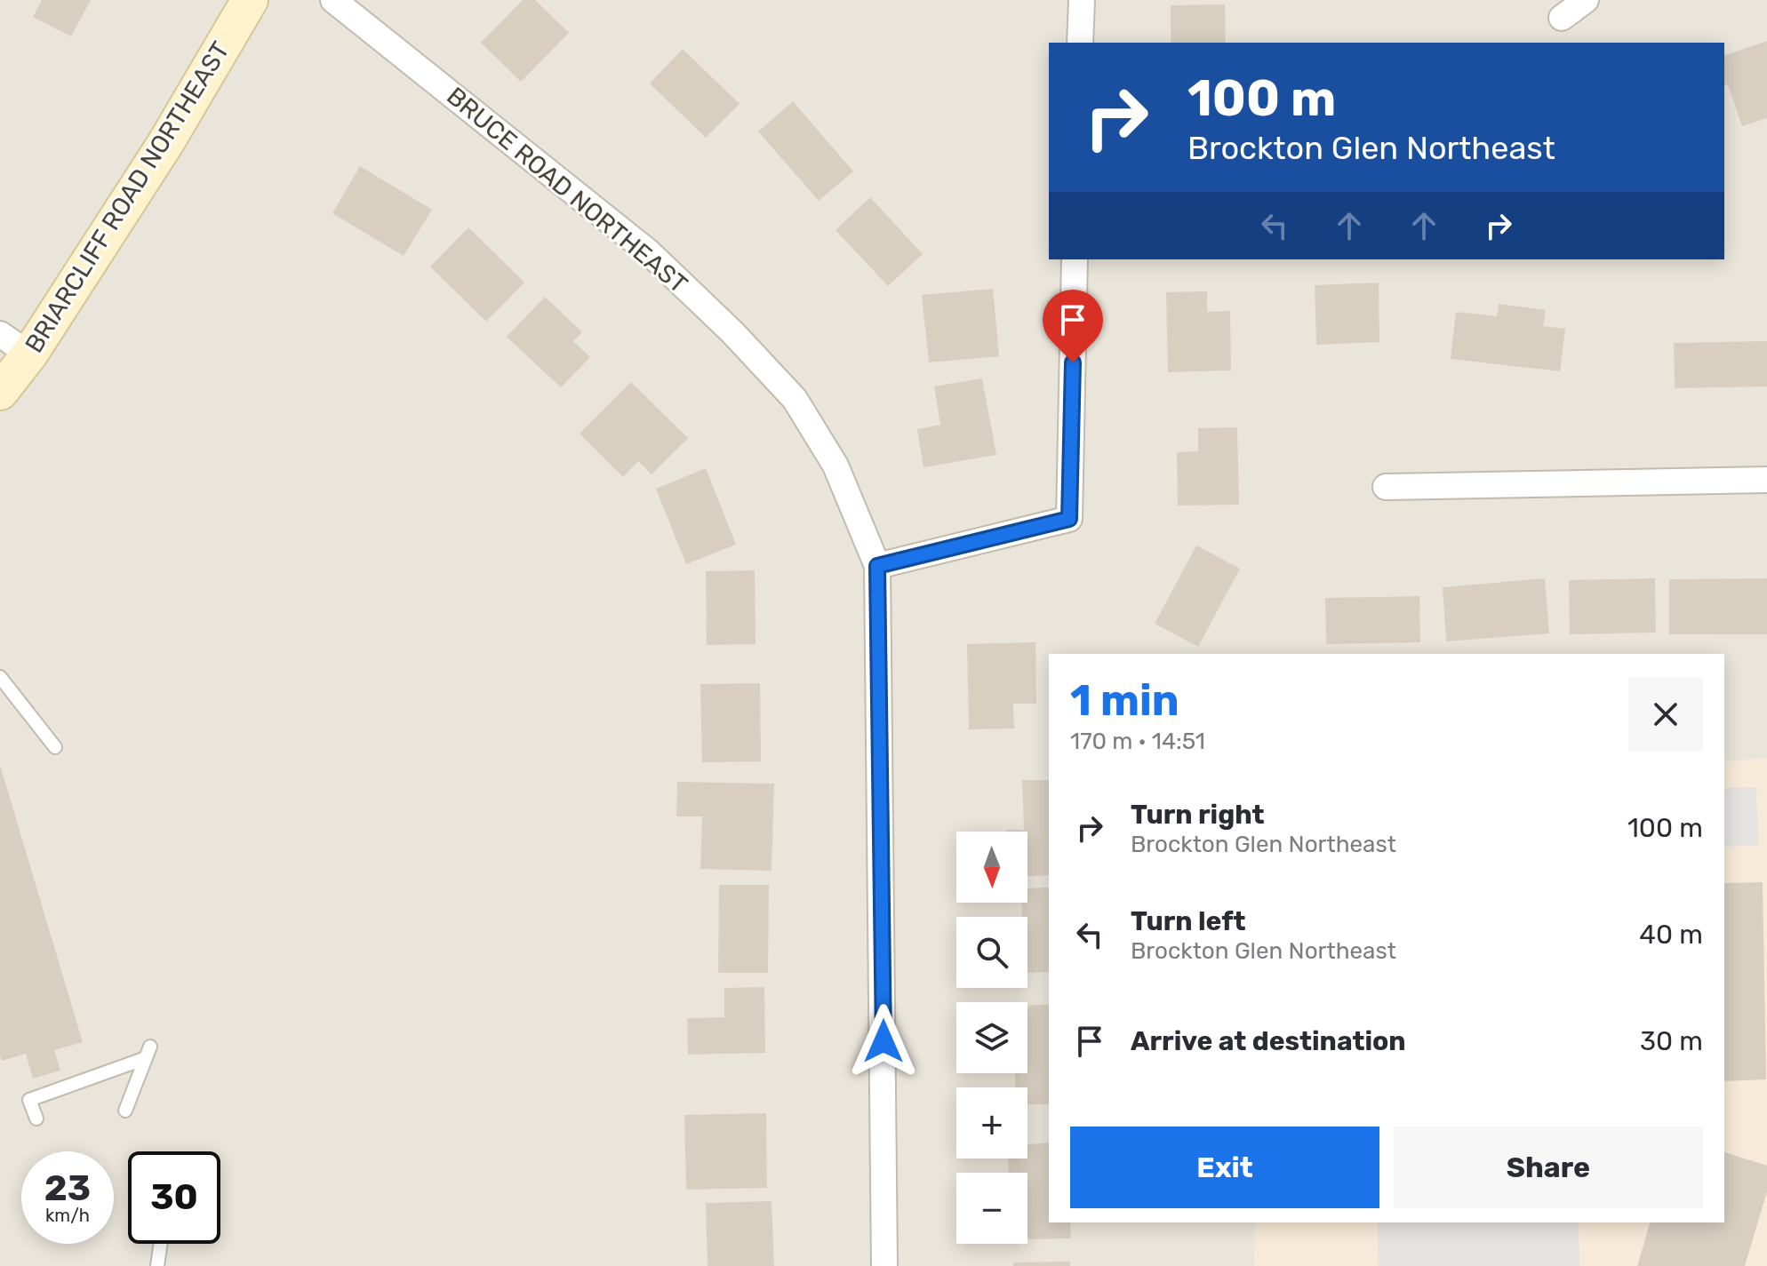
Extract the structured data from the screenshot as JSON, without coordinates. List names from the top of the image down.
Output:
{
  "streets": {
    "main road": ["BRIARCLIFF ROAD NORTHEAST"],
    "street": ["BRUCE ROAD NORTHEAST"]
  },
  "north": "bottom",
  "page": {
    "turn": ["100 m", "Brockton Glen Northeast"],
    "heading": ["1 min", "170 m · 14:51"],
    "list": [
      {
        "name": "Turn right",
        "note": "Brockton Glen Northeast",
        "value": "100 m"
      },
      {
        "name": "Turn left",
        "note": "Brockton Glen Northeast",
        "value": "40 m"
      },
      {
        "name": "Arrive at destination",
        "value": "30 m"
      }
    ],
    "map_buttons": ["+", "−"],
    "buttons": ["Exit", "Share"],
    "speed": "23 km/h",
    "limit": "30"
  }
}
